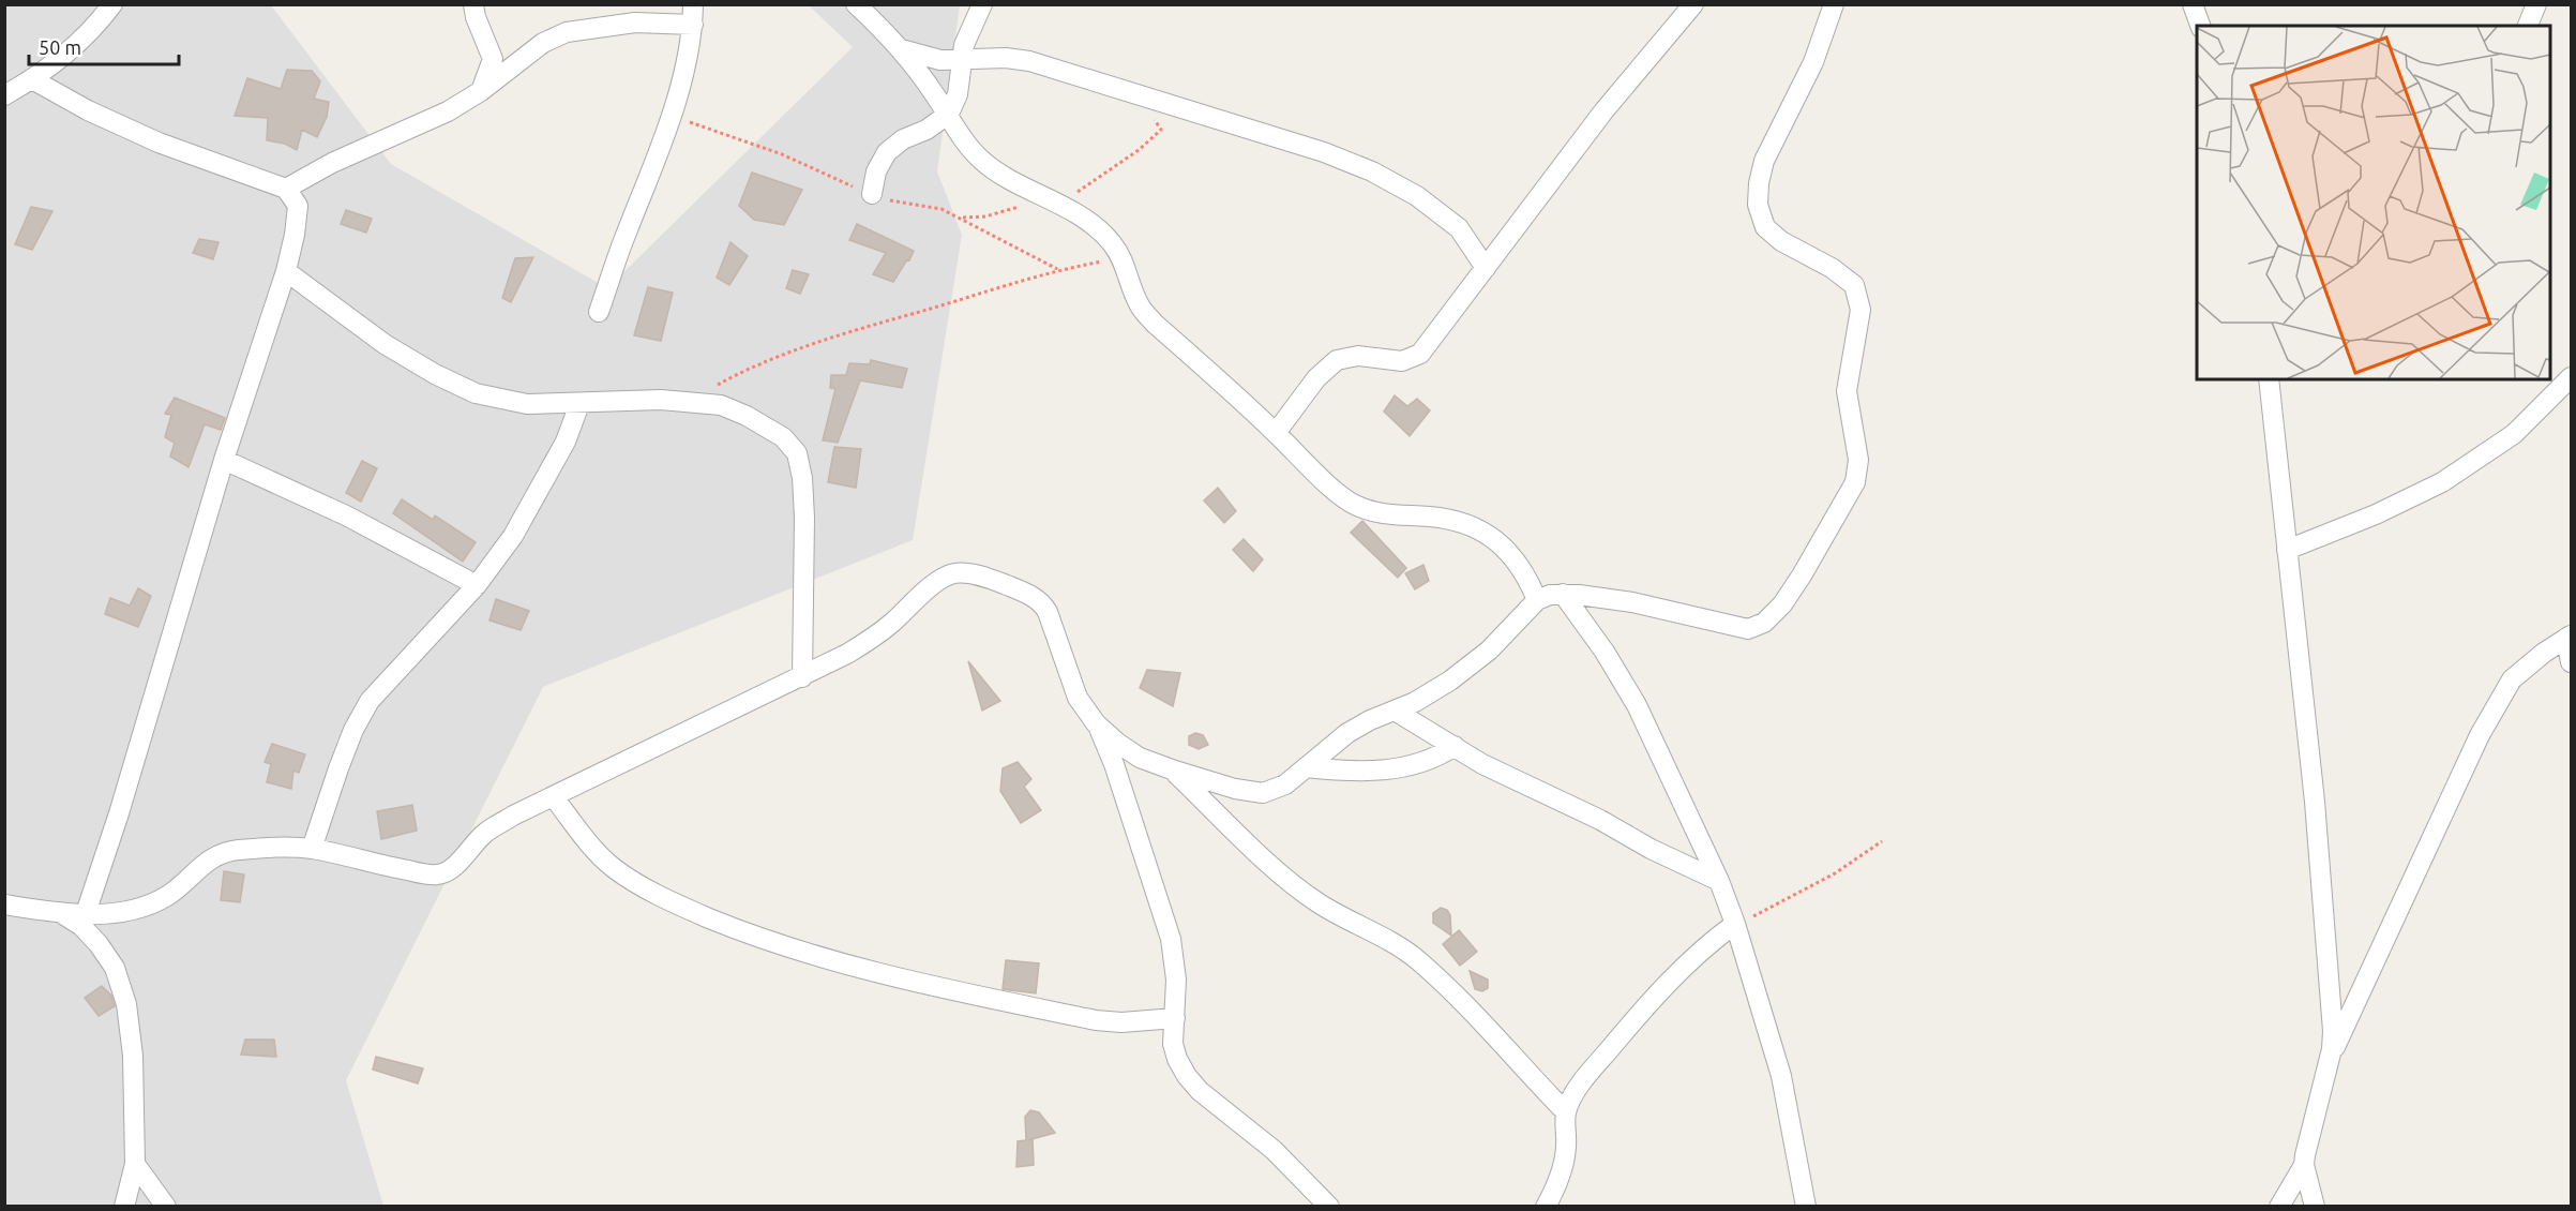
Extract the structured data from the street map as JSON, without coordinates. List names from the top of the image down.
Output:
{
  "scale_bar": "50 m"
}
